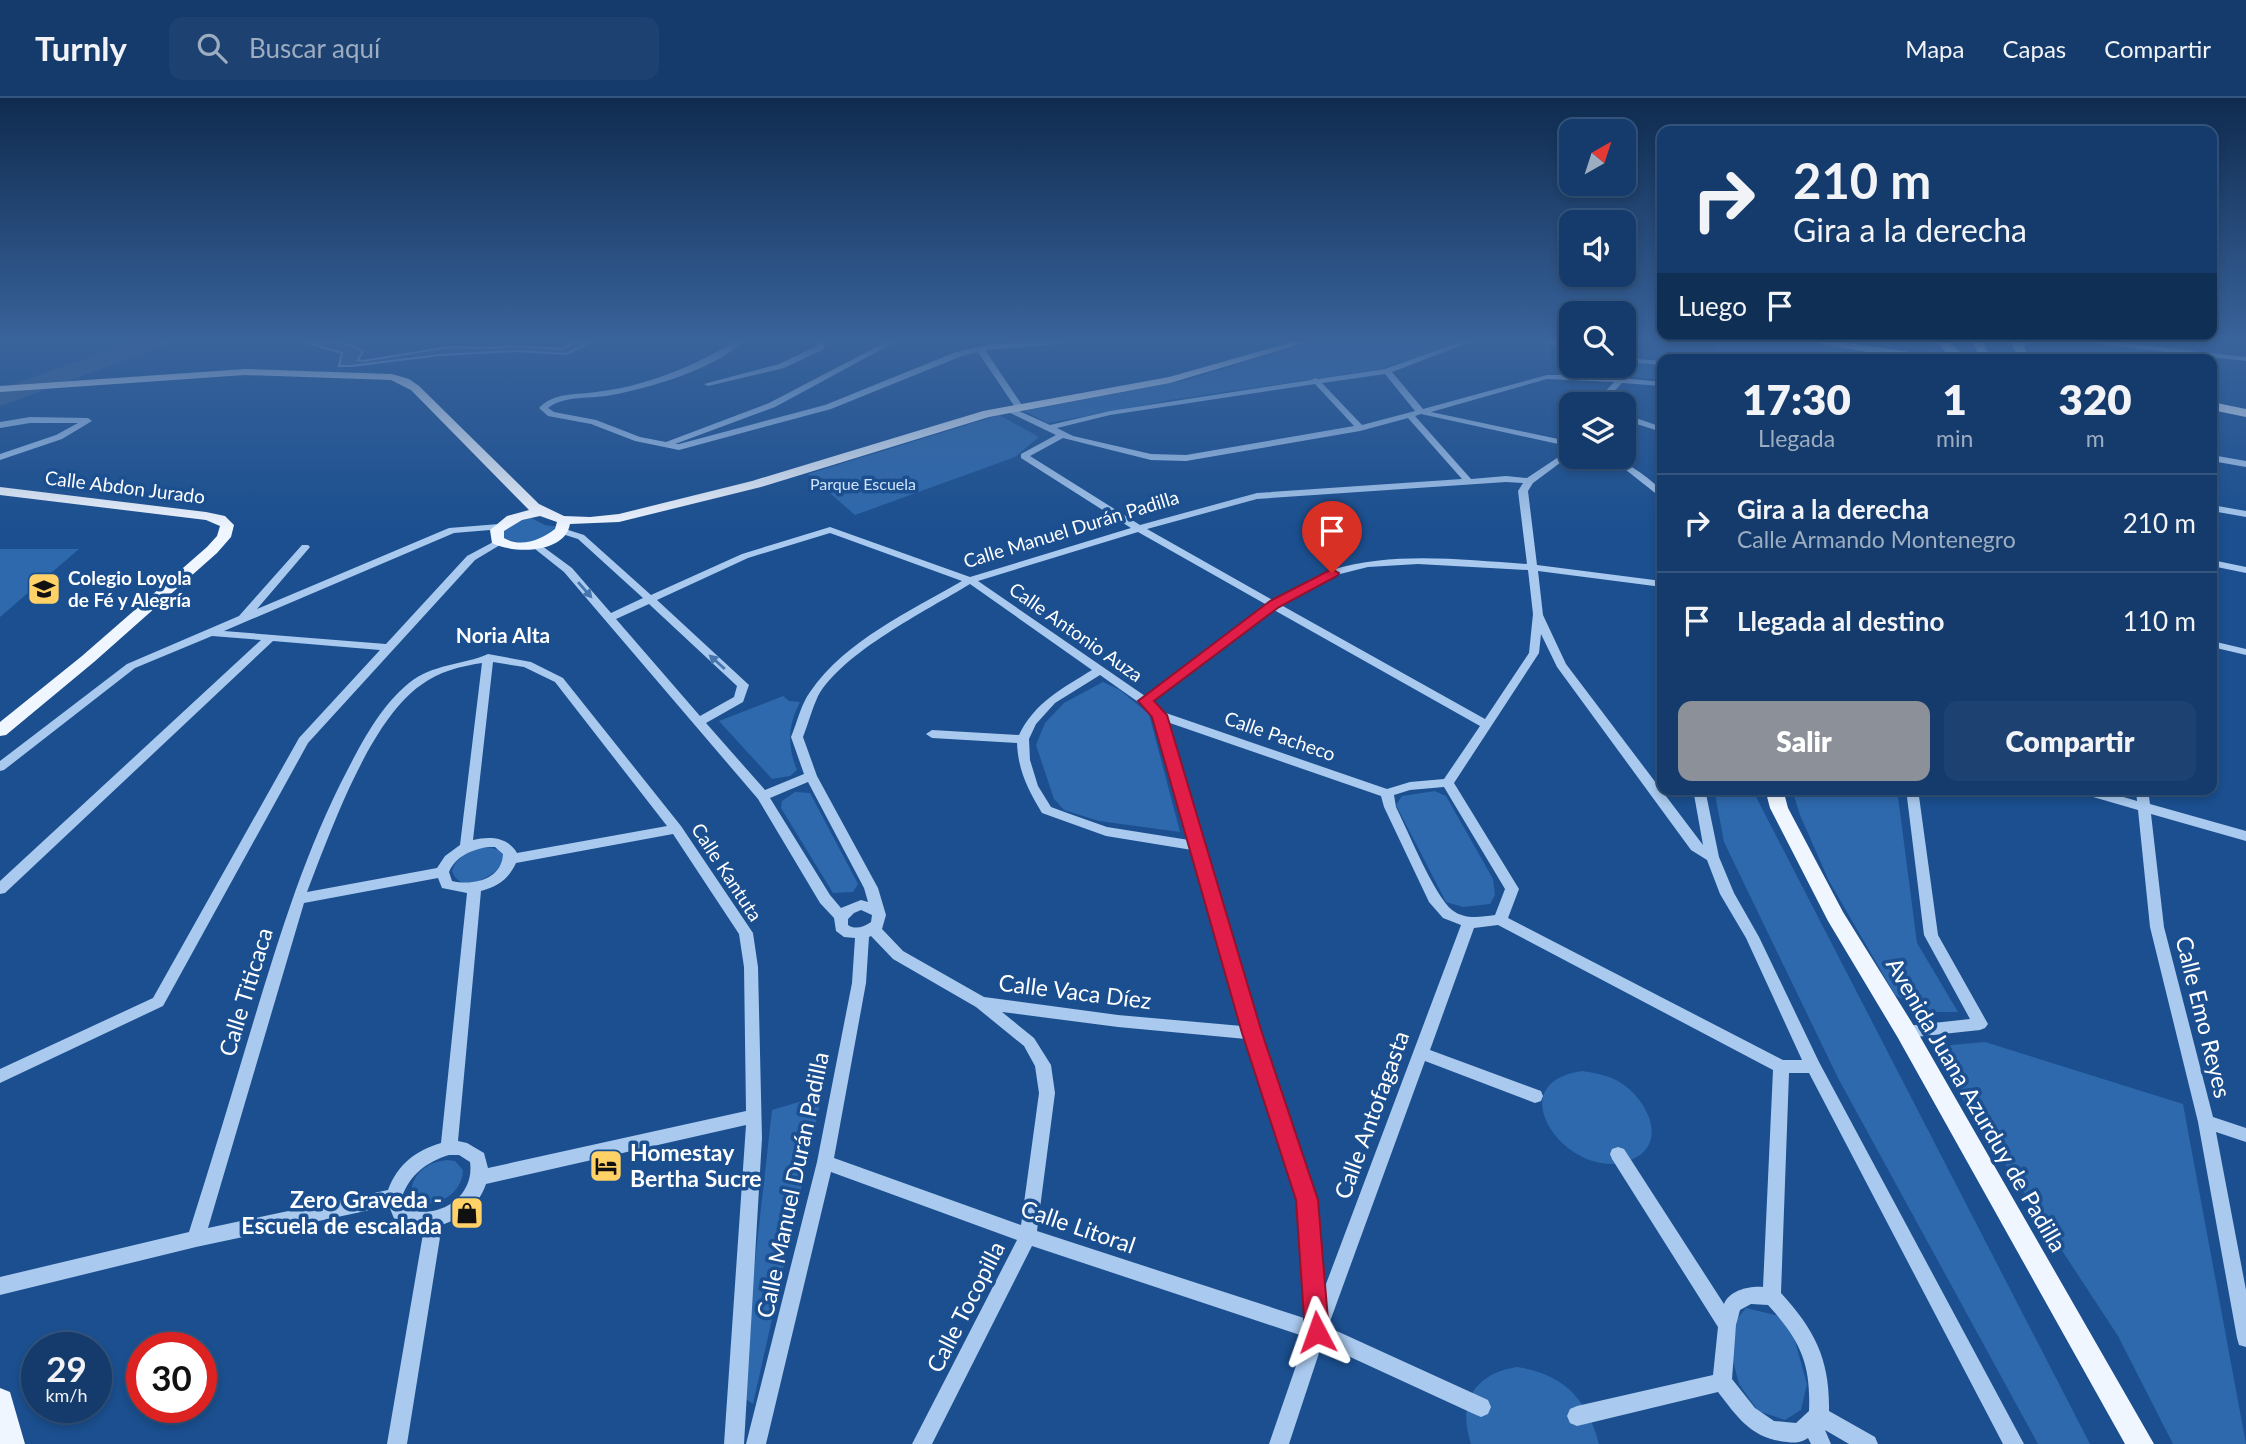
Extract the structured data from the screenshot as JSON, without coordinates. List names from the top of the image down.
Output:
{
  "streets": {
    "main road": ["Calle Abdon Jurado", "Avenida Juana Azurduy de Padilla"],
    "street": [
      "Calle Manuel Durán Padilla",
      "Calle Antonio Auza",
      "Calle Pacheco",
      "Calle Kantuta",
      "Calle Titicaca",
      "Calle Vaca Díez",
      "Calle Emo Reyes",
      "Calle Antofagasta",
      "Calle Litoral",
      "Calle Tocopilla"
    ]
  },
  "crossings": [
    ["Calle Manuel Durán Padilla", "Calle Antonio Auza"],
    ["Calle Manuel Durán Padilla", "Calle Vaca Díez"],
    ["Calle Manuel Durán Padilla", "Calle Litoral"],
    ["Calle Antonio Auza", "Calle Pacheco"],
    ["Calle Kantuta", "Calle Titicaca"],
    ["Calle Vaca Díez", "Calle Tocopilla"],
    ["Calle Antofagasta", "Calle Litoral"],
    ["Calle Litoral", "Calle Tocopilla"]
  ],
  "districts": ["Noria Alta"],
  "parks": ["Parque Escuela"],
  "places": {
    "school or university": ["Colegio Loyola de Fé y Alegría"],
    "hotel": ["Homestay Bertha Sucre"],
    "shop": ["Zero Graveda - Escuela de escalada"]
  },
  "north": "top right",
  "page": {
    "header": "Turnly",
    "search": "Buscar aquí",
    "nav": ["Mapa", "Capas", "Compartir"],
    "turn": ["210 m", "Gira a la derecha"],
    "then": "Luego",
    "eta": [
      "17:30",
      "Llegada",
      "1",
      "min",
      "320",
      "m"
    ],
    "list": [
      {
        "name": "Gira a la derecha",
        "note": "Calle Armando Montenegro",
        "value": "210 m"
      },
      {
        "name": "Llegada al destino",
        "value": "110 m"
      }
    ],
    "buttons": ["Salir", "Compartir"],
    "speed": "29 km/h",
    "limit": "30"
  }
}
